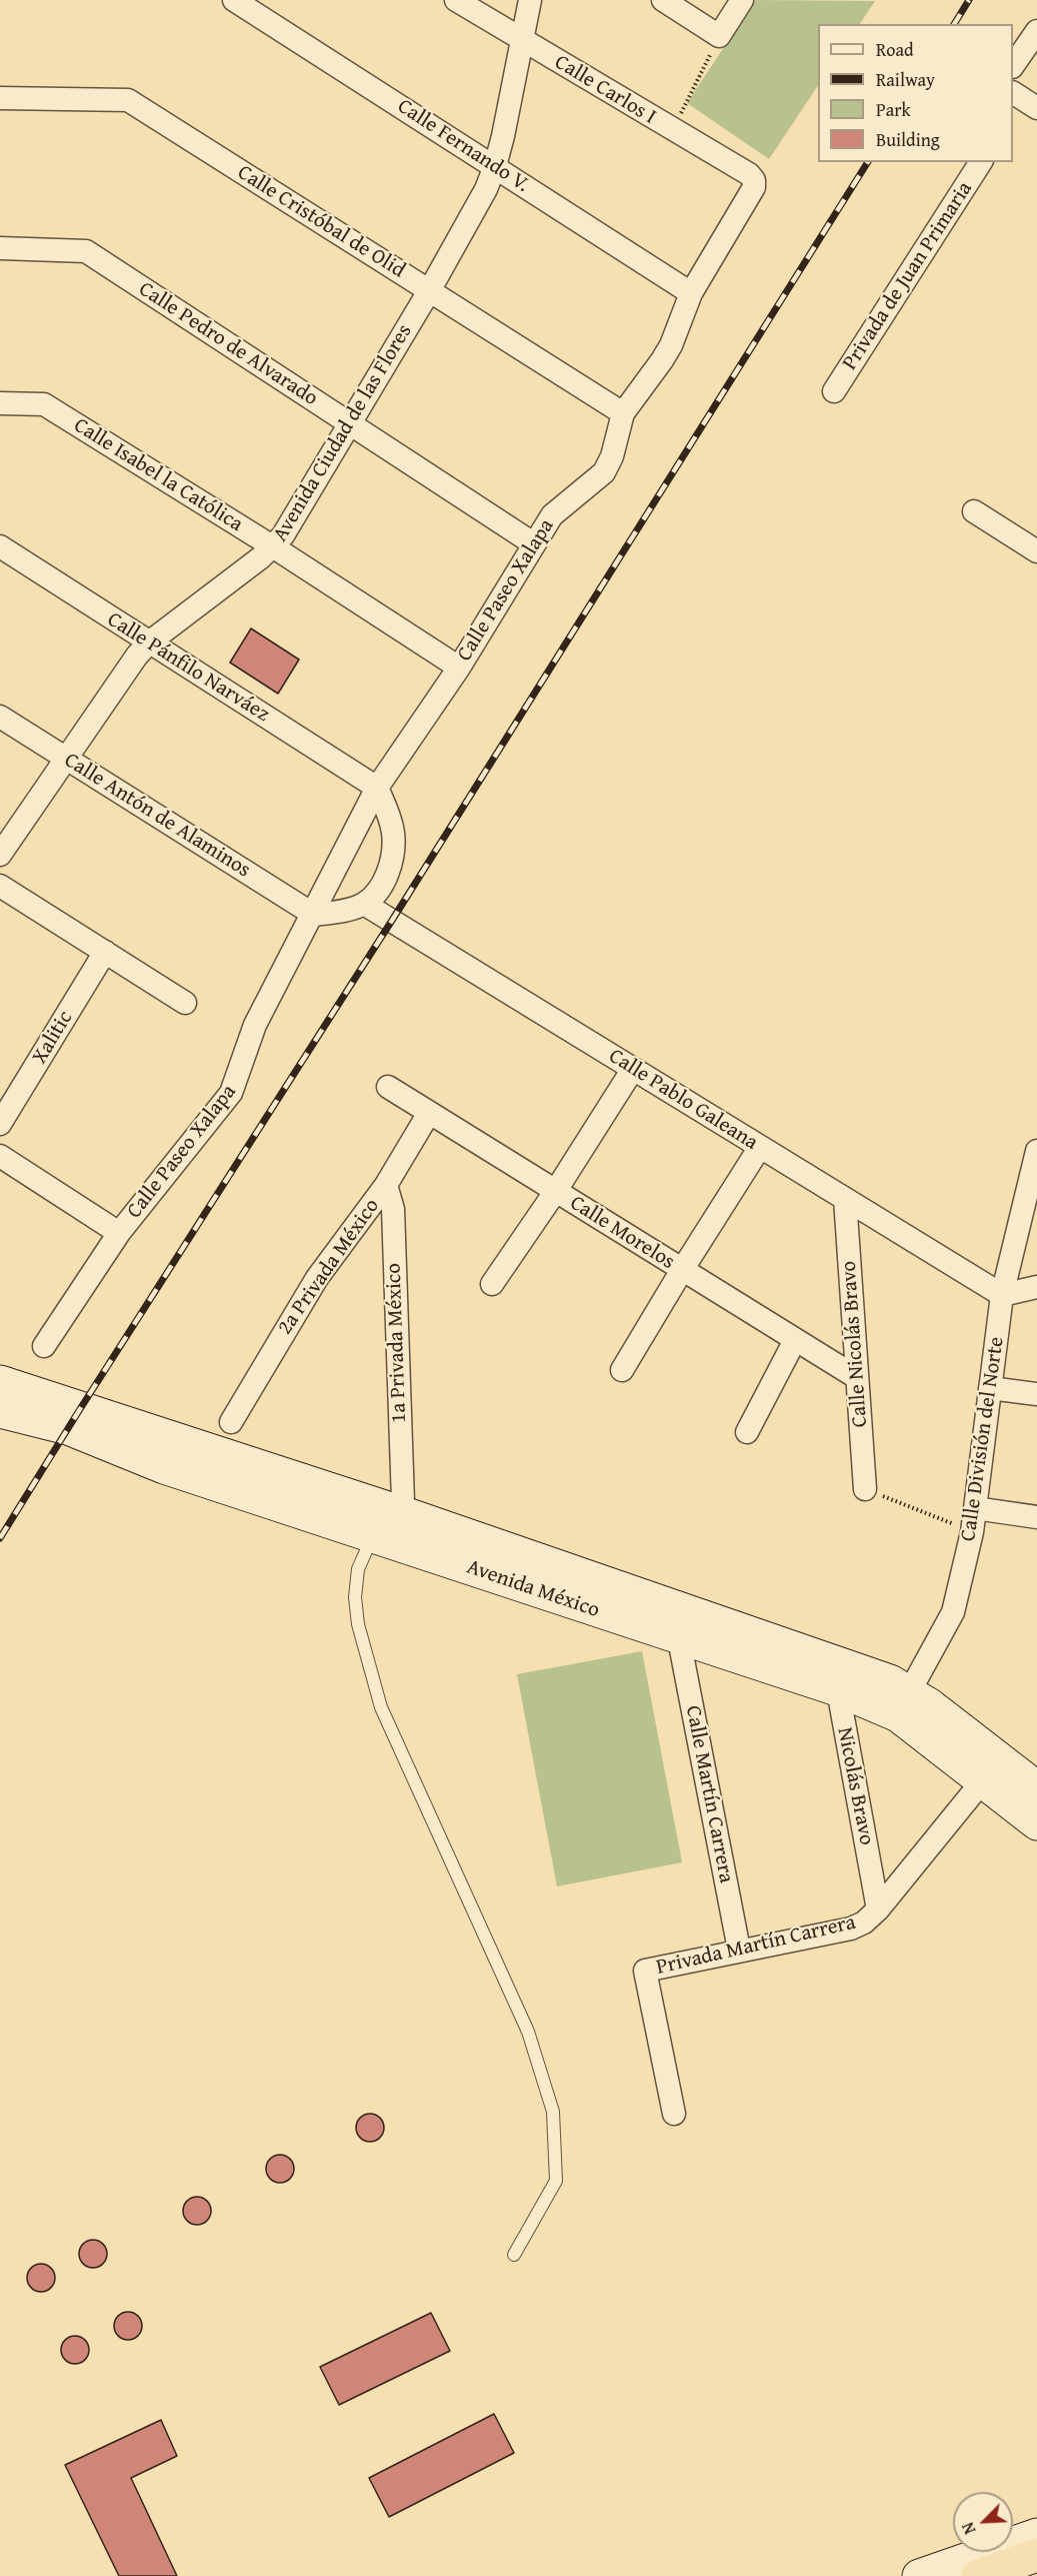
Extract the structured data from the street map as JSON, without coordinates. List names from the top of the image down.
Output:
{
  "streets": {
    "main road": ["Avenida México"],
    "street": [
      "Calle Carlos I",
      "Calle Fernando V.",
      "Calle Cristóbal de Olid",
      "Privada de Juan Primaria",
      "Calle Pedro de Alvarado",
      "Avenida Ciudad de las Flores",
      "Calle Isabel la Católica",
      "Calle Paseo Xalapa",
      "Calle Pánfilo Narváez",
      "Calle Antón de Alaminos",
      "Xalitic",
      "Calle Pablo Galeana",
      "Calle Morelos",
      "2a Privada México",
      "1a Privada México",
      "Calle Nicolás Bravo",
      "Calle División del Norte",
      "Nicolás Bravo",
      "Calle Martín Carrera",
      "Privada Martín Carrera"
    ]
  },
  "crossings": [
    ["Calle Carlos I", "Avenida Ciudad de las Flores"],
    ["Calle Carlos I", "Calle Paseo Xalapa"],
    ["Calle Fernando V.", "Avenida Ciudad de las Flores"],
    ["Calle Fernando V.", "Calle Paseo Xalapa"],
    ["Calle Cristóbal de Olid", "Avenida Ciudad de las Flores"],
    ["Calle Cristóbal de Olid", "Calle Paseo Xalapa"],
    ["Calle Pedro de Alvarado", "Avenida Ciudad de las Flores"],
    ["Calle Pedro de Alvarado", "Calle Paseo Xalapa"],
    ["Avenida Ciudad de las Flores", "Calle Isabel la Católica"],
    ["Avenida Ciudad de las Flores", "Calle Pánfilo Narváez"],
    ["Avenida Ciudad de las Flores", "Calle Antón de Alaminos"],
    ["Calle Isabel la Católica", "Calle Paseo Xalapa"],
    ["Calle Paseo Xalapa", "Calle Pánfilo Narváez"],
    ["Calle Paseo Xalapa", "Calle Antón de Alaminos"],
    ["Calle Pablo Galeana", "Calle Nicolás Bravo"],
    ["Calle Pablo Galeana", "Calle División del Norte"],
    ["Calle Morelos", "2a Privada México"],
    ["Calle Morelos", "Calle Nicolás Bravo"],
    ["2a Privada México", "1a Privada México"],
    ["1a Privada México", "Avenida México"],
    ["Calle División del Norte", "Avenida México"],
    ["Avenida México", "Nicolás Bravo"],
    ["Avenida México", "Calle Martín Carrera"],
    ["Avenida México", "Privada Martín Carrera"],
    ["Nicolás Bravo", "Privada Martín Carrera"],
    ["Calle Martín Carrera", "Privada Martín Carrera"]
  ],
  "legend": [
    "Road",
    "Railway",
    "Park",
    "Building"
  ],
  "north": "bottom left"
}
